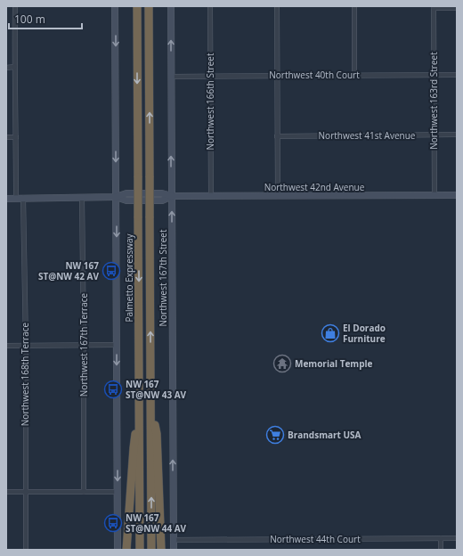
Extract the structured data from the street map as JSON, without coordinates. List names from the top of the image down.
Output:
{
  "streets": {
    "highway": ["Palmetto Expressway"],
    "street": [
      "Northwest 40th Court",
      "Northwest 163rd Street",
      "Northwest 166th Street",
      "Northwest 41st Avenue",
      "Northwest 42nd Avenue",
      "Northwest 167th Street",
      "Northwest 167th Terrace",
      "Northwest 168th Terrace",
      "Northwest 44th Court"
    ]
  },
  "crossings": [
    ["Northwest 40th Court", "Northwest 163rd Street"],
    ["Northwest 40th Court", "Northwest 166th Street"],
    ["Northwest 40th Court", "Northwest 167th Street"],
    ["Northwest 163rd Street", "Northwest 41st Avenue"],
    ["Northwest 163rd Street", "Northwest 42nd Avenue"],
    ["Northwest 166th Street", "Northwest 42nd Avenue"],
    ["Northwest 42nd Avenue", "Northwest 167th Street"],
    ["Northwest 42nd Avenue", "Northwest 167th Terrace"],
    ["Northwest 42nd Avenue", "Northwest 168th Terrace"],
    ["Northwest 167th Street", "Northwest 44th Court"]
  ],
  "places": {
    "bus stop": ["NW 167 ST@NW 42 AV", "NW 167 ST@NW 43 AV", "NW 167 ST@NW 44 AV"],
    "shop": ["El Dorado Furniture"],
    "temple": ["Memorial Temple"],
    "supermarket": ["Brandsmart USA"]
  },
  "scale_bar": "100 m"
}
